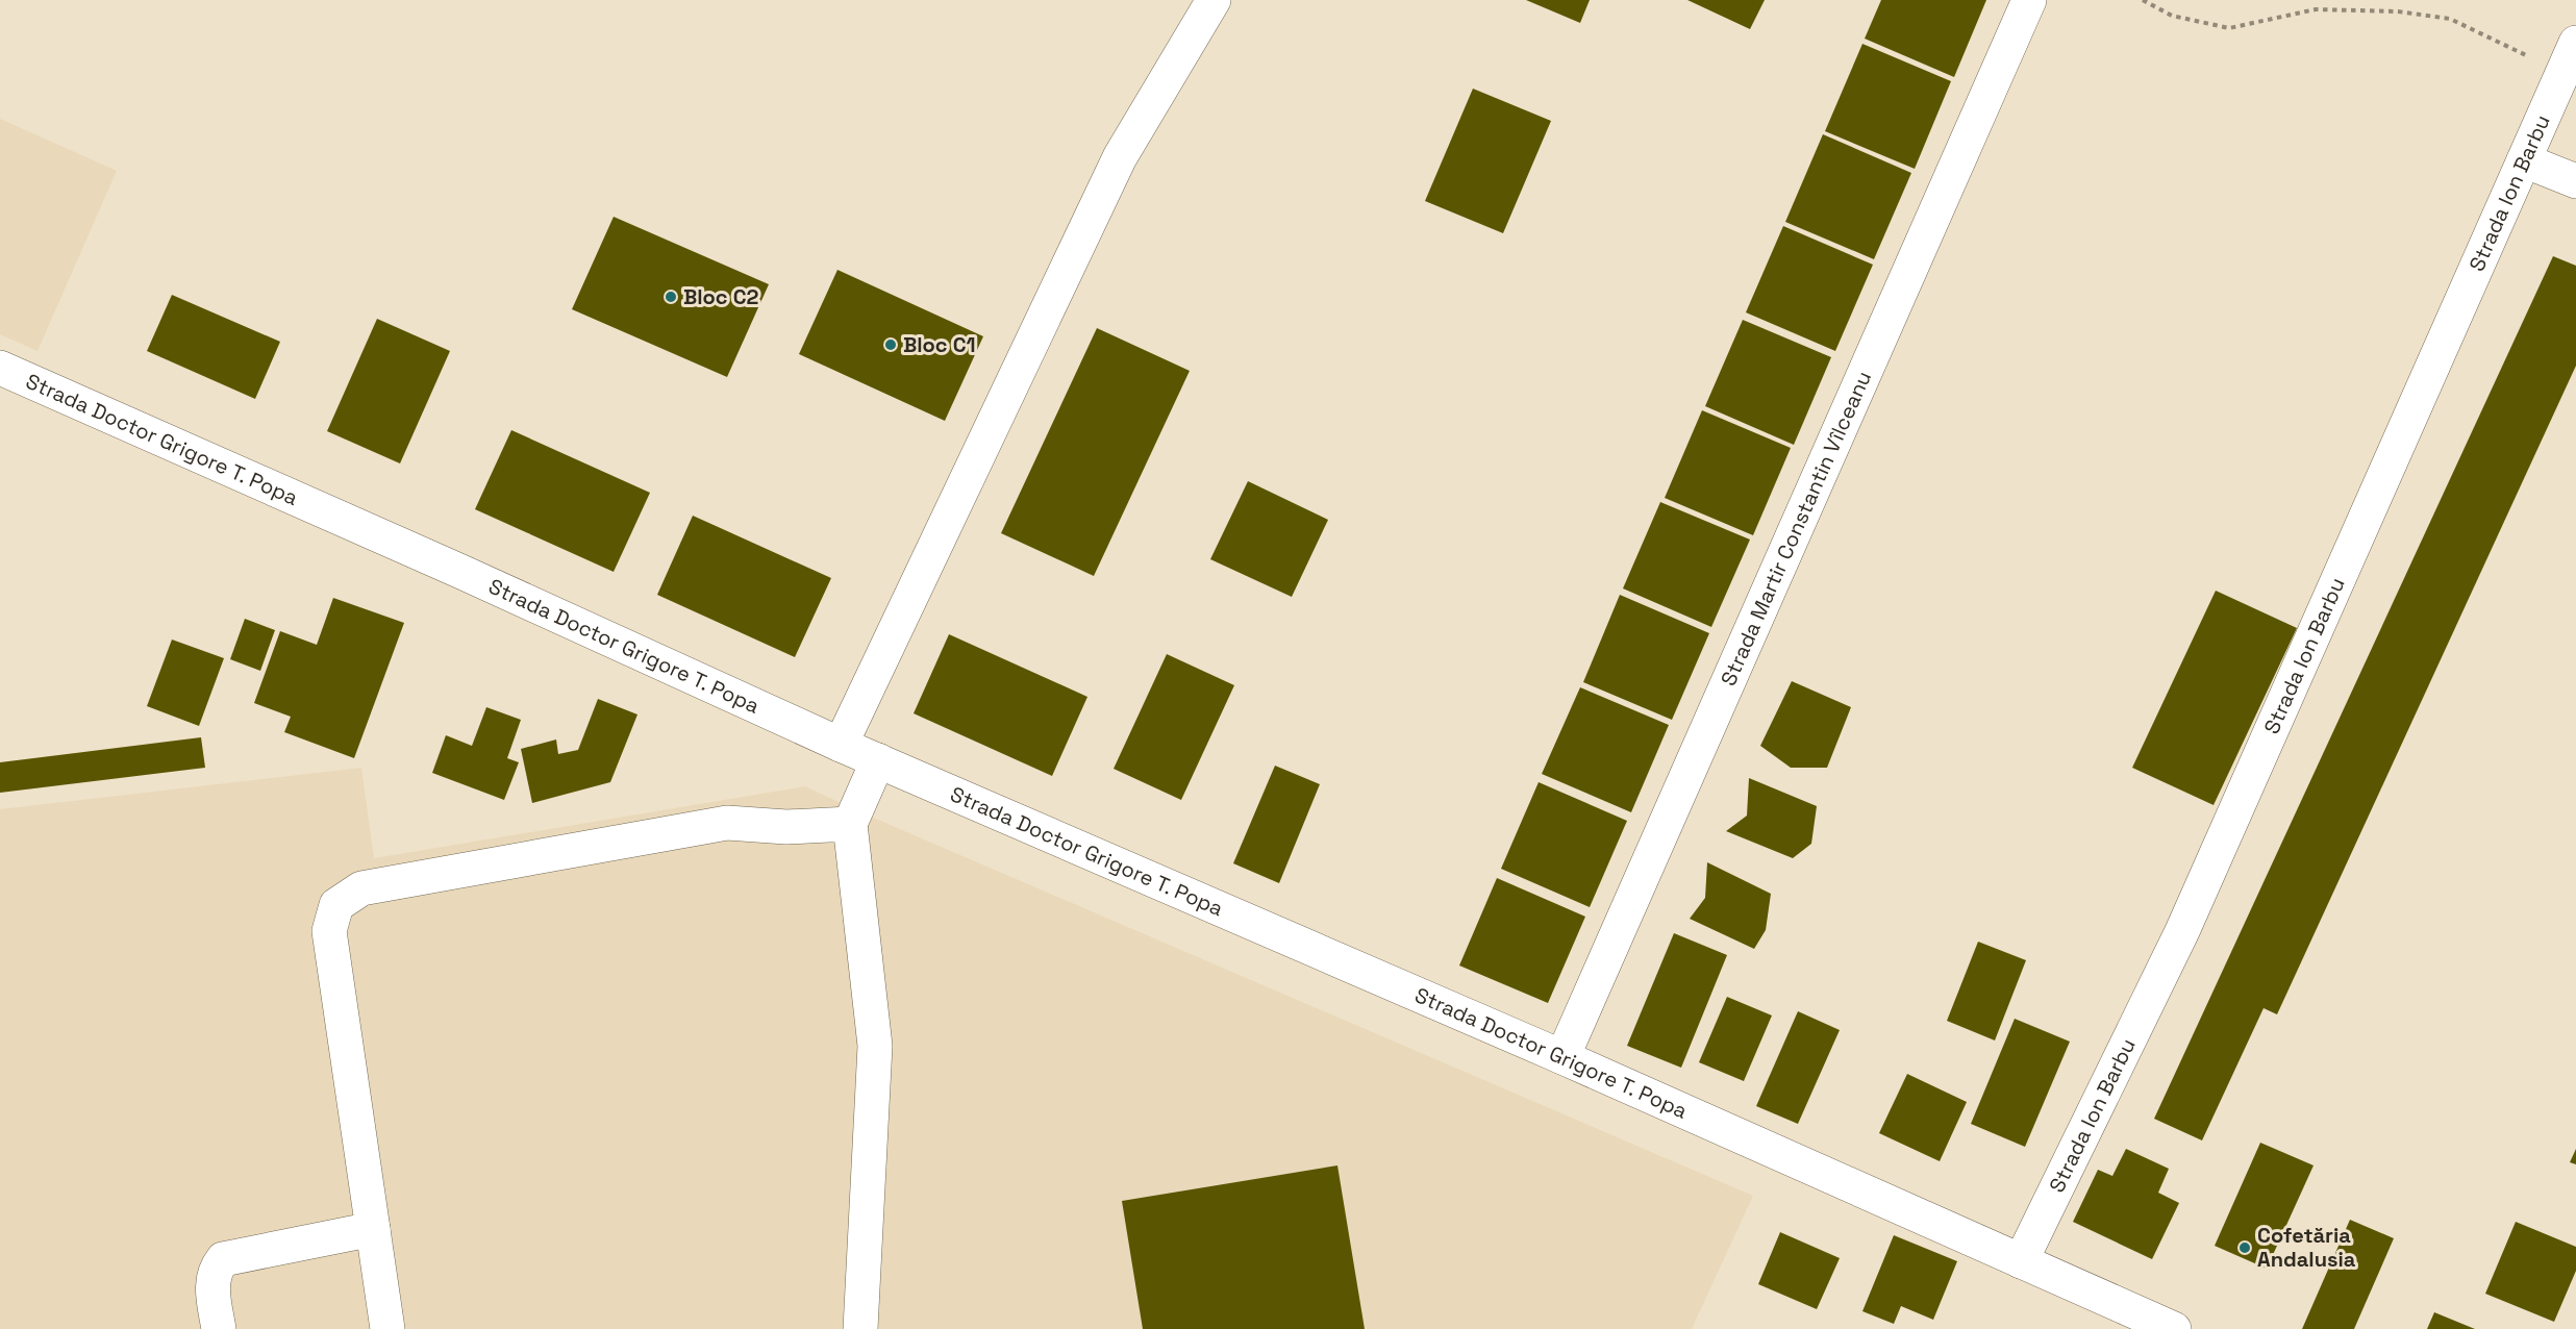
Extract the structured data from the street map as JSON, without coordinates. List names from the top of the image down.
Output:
{
  "streets": {
    "street": ["Strada Ion Barbu", "Strada Doctor Grigore T. Popa", "Strada Martir Constantin Vîlceanu"]
  },
  "crossings": [
    ["Strada Ion Barbu", "Strada Doctor Grigore T. Popa"],
    ["Strada Doctor Grigore T. Popa", "Strada Martir Constantin Vîlceanu"]
  ],
  "places": ["Bloc C2", "Bloc C1", "Cofetăria Andalusia"]
}
